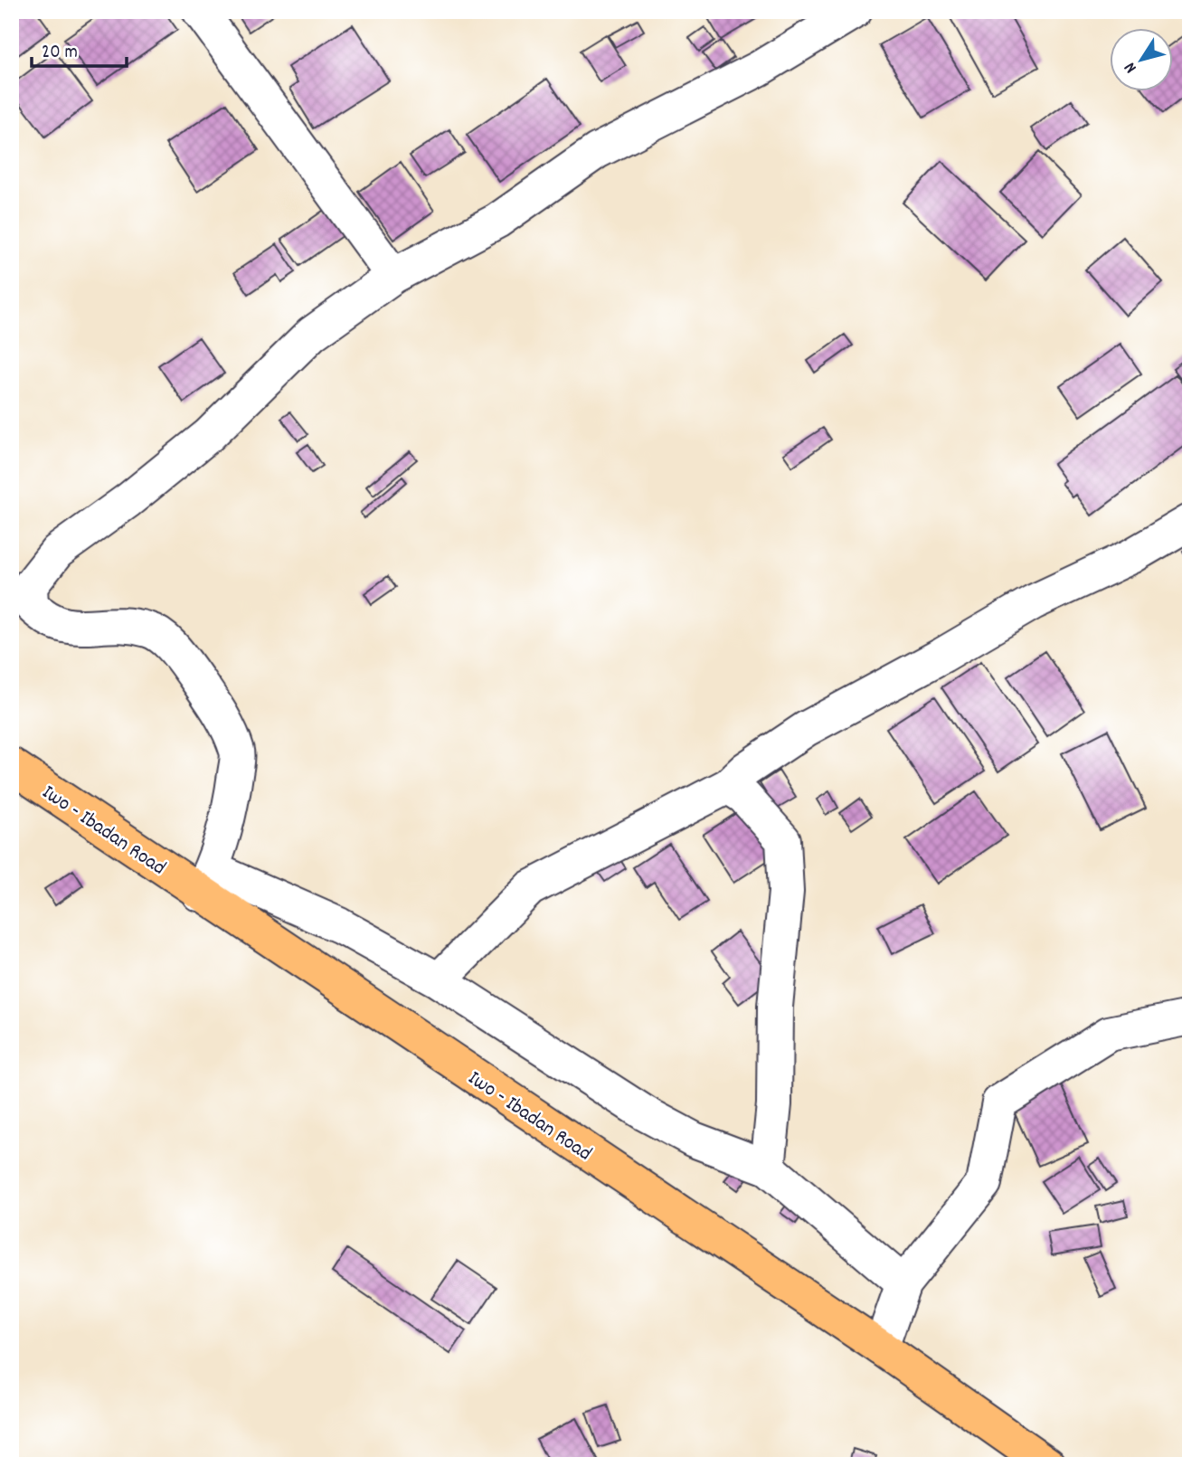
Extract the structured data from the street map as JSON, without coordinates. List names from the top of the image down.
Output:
{
  "streets": {
    "main road": ["Iwo - Ibadan Road"]
  },
  "scale_bar": "20 m",
  "north": "bottom left"
}
